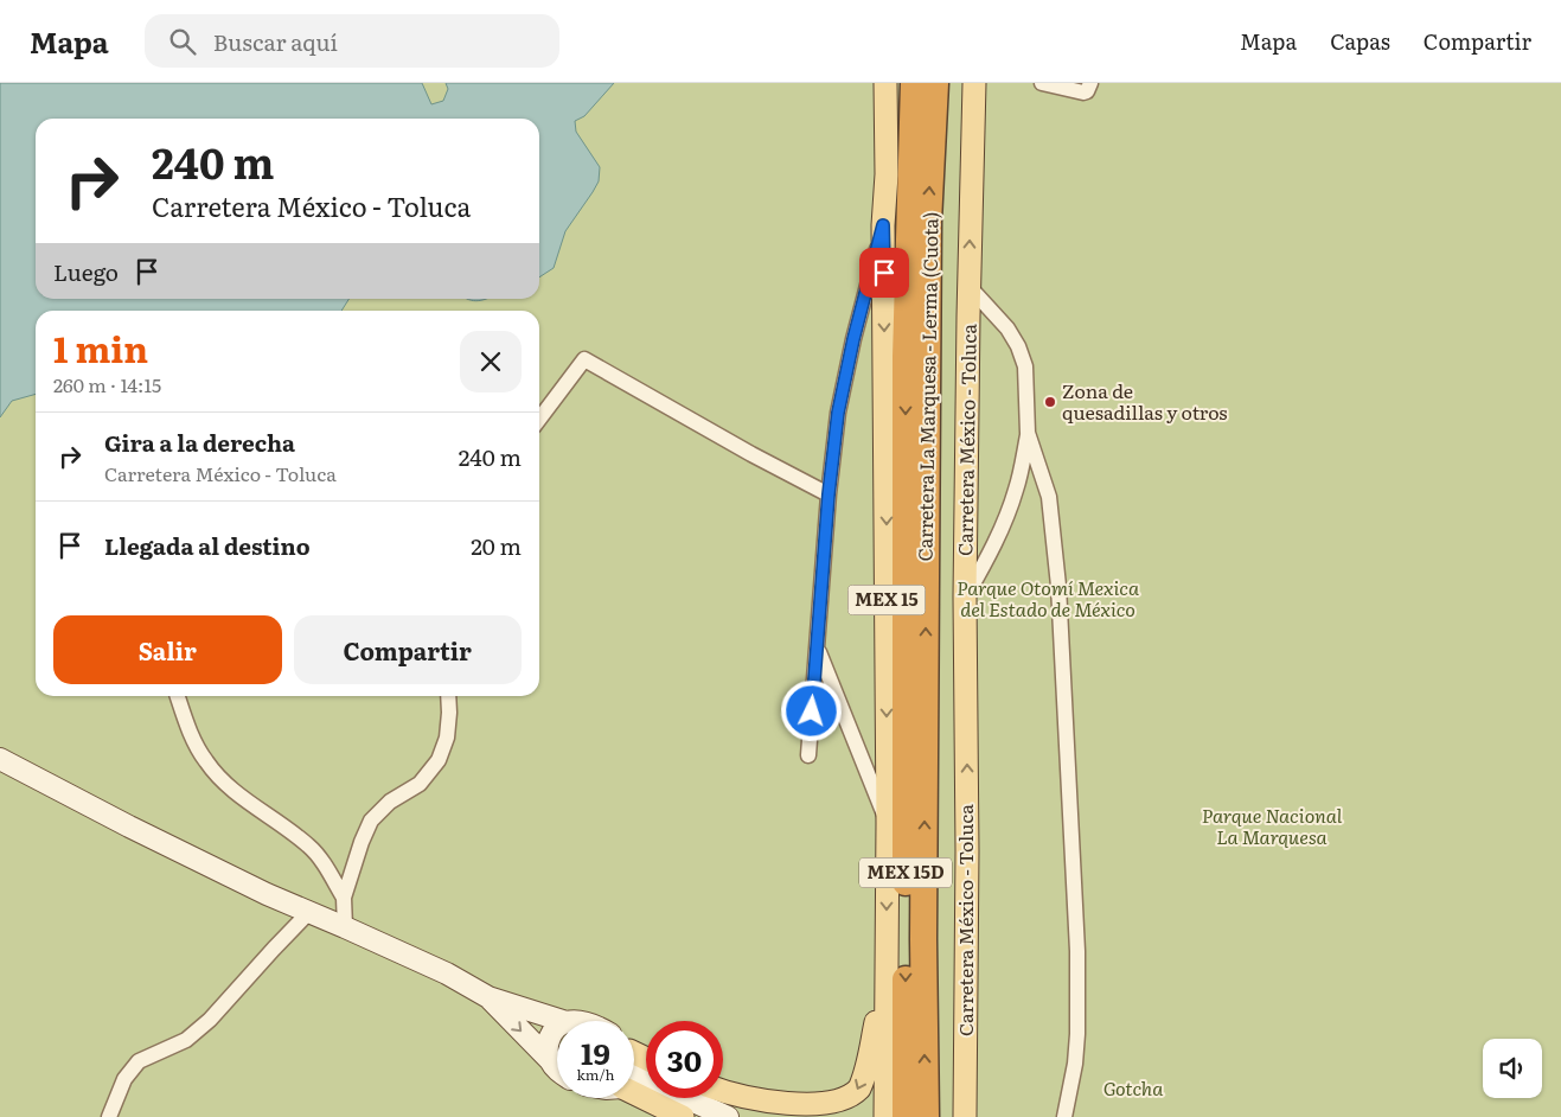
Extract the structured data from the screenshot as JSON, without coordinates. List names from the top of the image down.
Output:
{
  "streets": {
    "highway": ["Carretera La Marquesa - Lerma (Cuota)", "MEX 15D"],
    "main road": ["Carretera México - Toluca", "MEX 15"]
  },
  "parks": ["Parque Otomí Mexica del Estado de México", "Parque Nacional La Marquesa", "Gotcha"],
  "places": ["Zona de quesadillas y otros"],
  "page": {
    "header": "Mapa",
    "search": "Buscar aquí",
    "nav": ["Mapa", "Capas", "Compartir"],
    "turn": ["240 m", "Carretera México - Toluca"],
    "then": "Luego",
    "heading": ["1 min", "260 m · 14:15"],
    "list": [
      {
        "name": "Gira a la derecha",
        "note": "Carretera México - Toluca",
        "value": "240 m"
      },
      {
        "name": "Llegada al destino",
        "value": "20 m"
      }
    ],
    "buttons": ["Salir", "Compartir"],
    "speed": "19 km/h",
    "limit": "30"
  }
}
